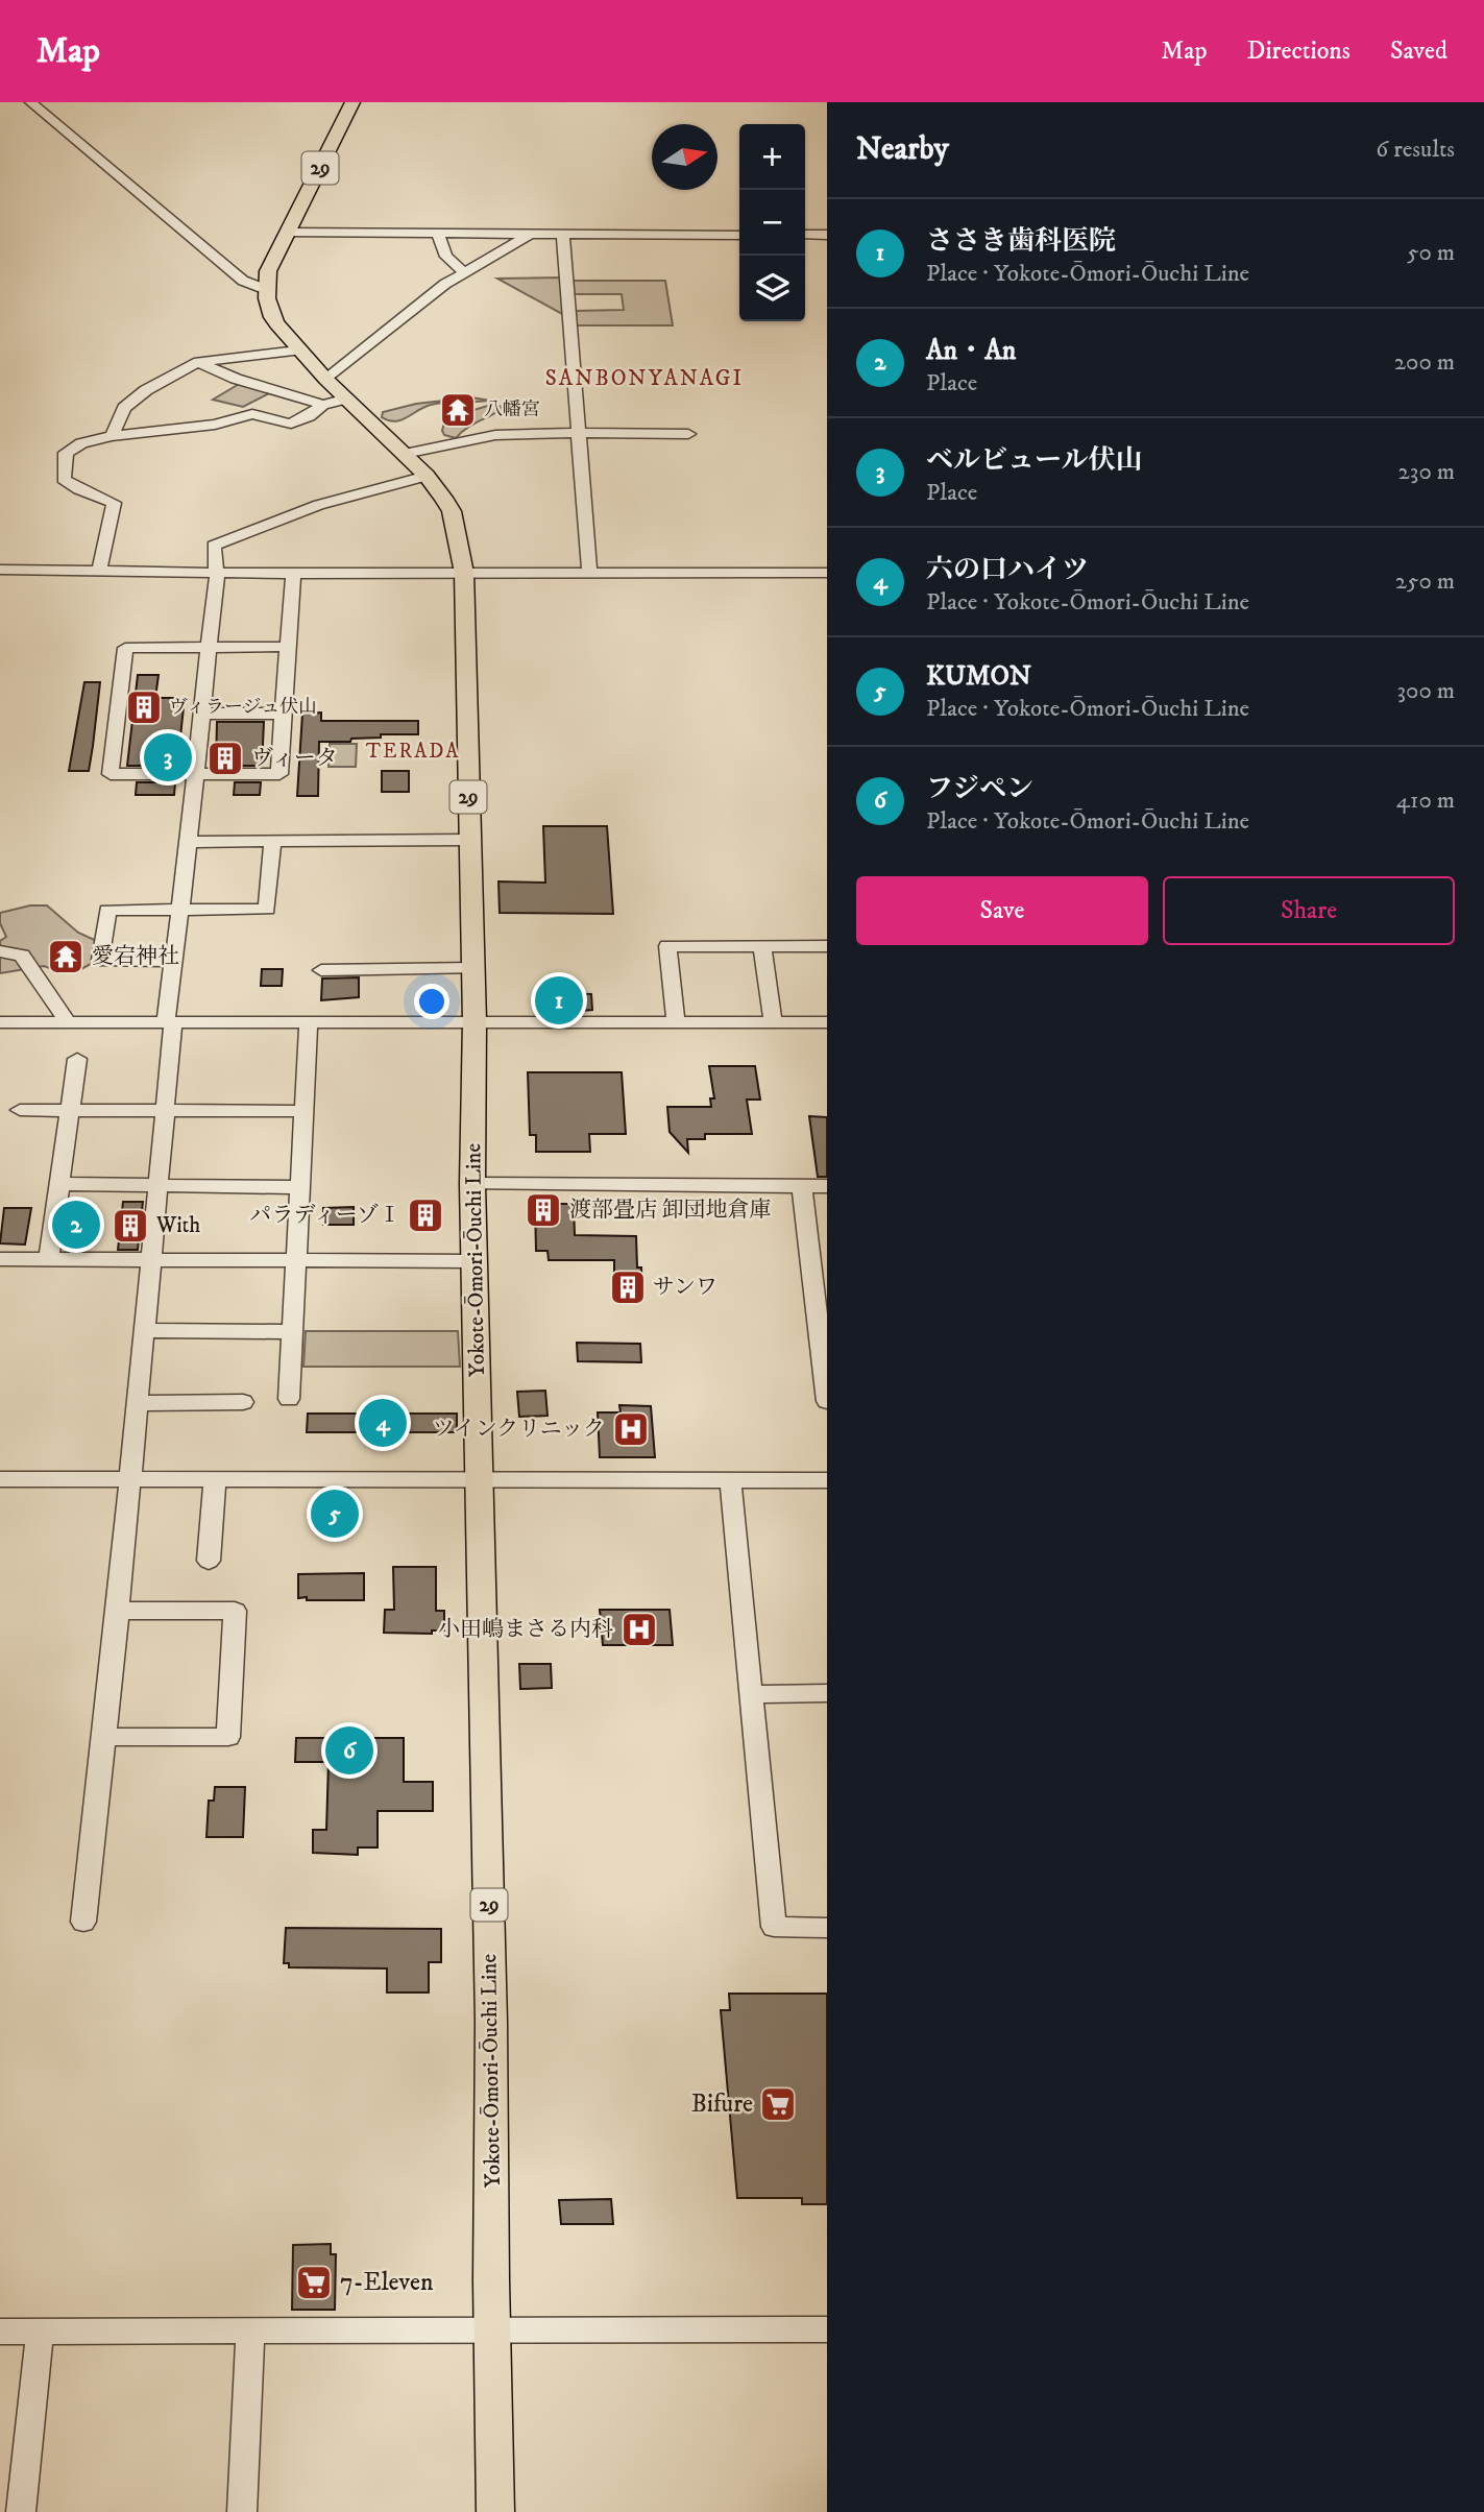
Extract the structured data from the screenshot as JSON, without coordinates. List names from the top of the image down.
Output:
{
  "streets": {
    "main road": ["29", "Yokote-Ōmori-Ōuchi Line"]
  },
  "crossings": [
    ["29", "Yokote-Ōmori-Ōuchi Line"]
  ],
  "districts": ["SANBONYANAGI", "TERADA"],
  "places": {
    "temple": ["八幡宮", "愛宕神社"],
    "building": [
      "ヴィラージュ伏山",
      "ヴィータ",
      "渡部畳店 卸団地倉庫",
      "パラディーゾⅠ",
      "With",
      "サンワ"
    ],
    "hospital": ["ツインクリニック", "小田嶋まさる内科"],
    "supermarket": ["Bifure", "7-Eleven"]
  },
  "north": "right",
  "page": {
    "header": "Map",
    "nav": ["Map", "Directions", "Saved"],
    "heading": ["Nearby", "6 results"],
    "map_buttons": ["+", "−"],
    "list": [
      {
        "mark": "1",
        "name": "ささき歯科医院",
        "note": "Place · Yokote-Ōmori-Ōuchi Line",
        "value": "50 m"
      },
      {
        "mark": "2",
        "name": "An・An",
        "note": "Place",
        "value": "200 m"
      },
      {
        "mark": "3",
        "name": "ベルビュール伏山",
        "note": "Place",
        "value": "230 m"
      },
      {
        "mark": "4",
        "name": "六の口ハイツ",
        "note": "Place · Yokote-Ōmori-Ōuchi Line",
        "value": "250 m"
      },
      {
        "mark": "5",
        "name": "KUMON",
        "note": "Place · Yokote-Ōmori-Ōuchi Line",
        "value": "300 m"
      },
      {
        "mark": "6",
        "name": "フジペン",
        "note": "Place · Yokote-Ōmori-Ōuchi Line",
        "value": "410 m"
      }
    ],
    "pins": [
      "3",
      "1",
      "2",
      "4",
      "5",
      "6"
    ],
    "buttons": ["Save", "Share"]
  }
}
